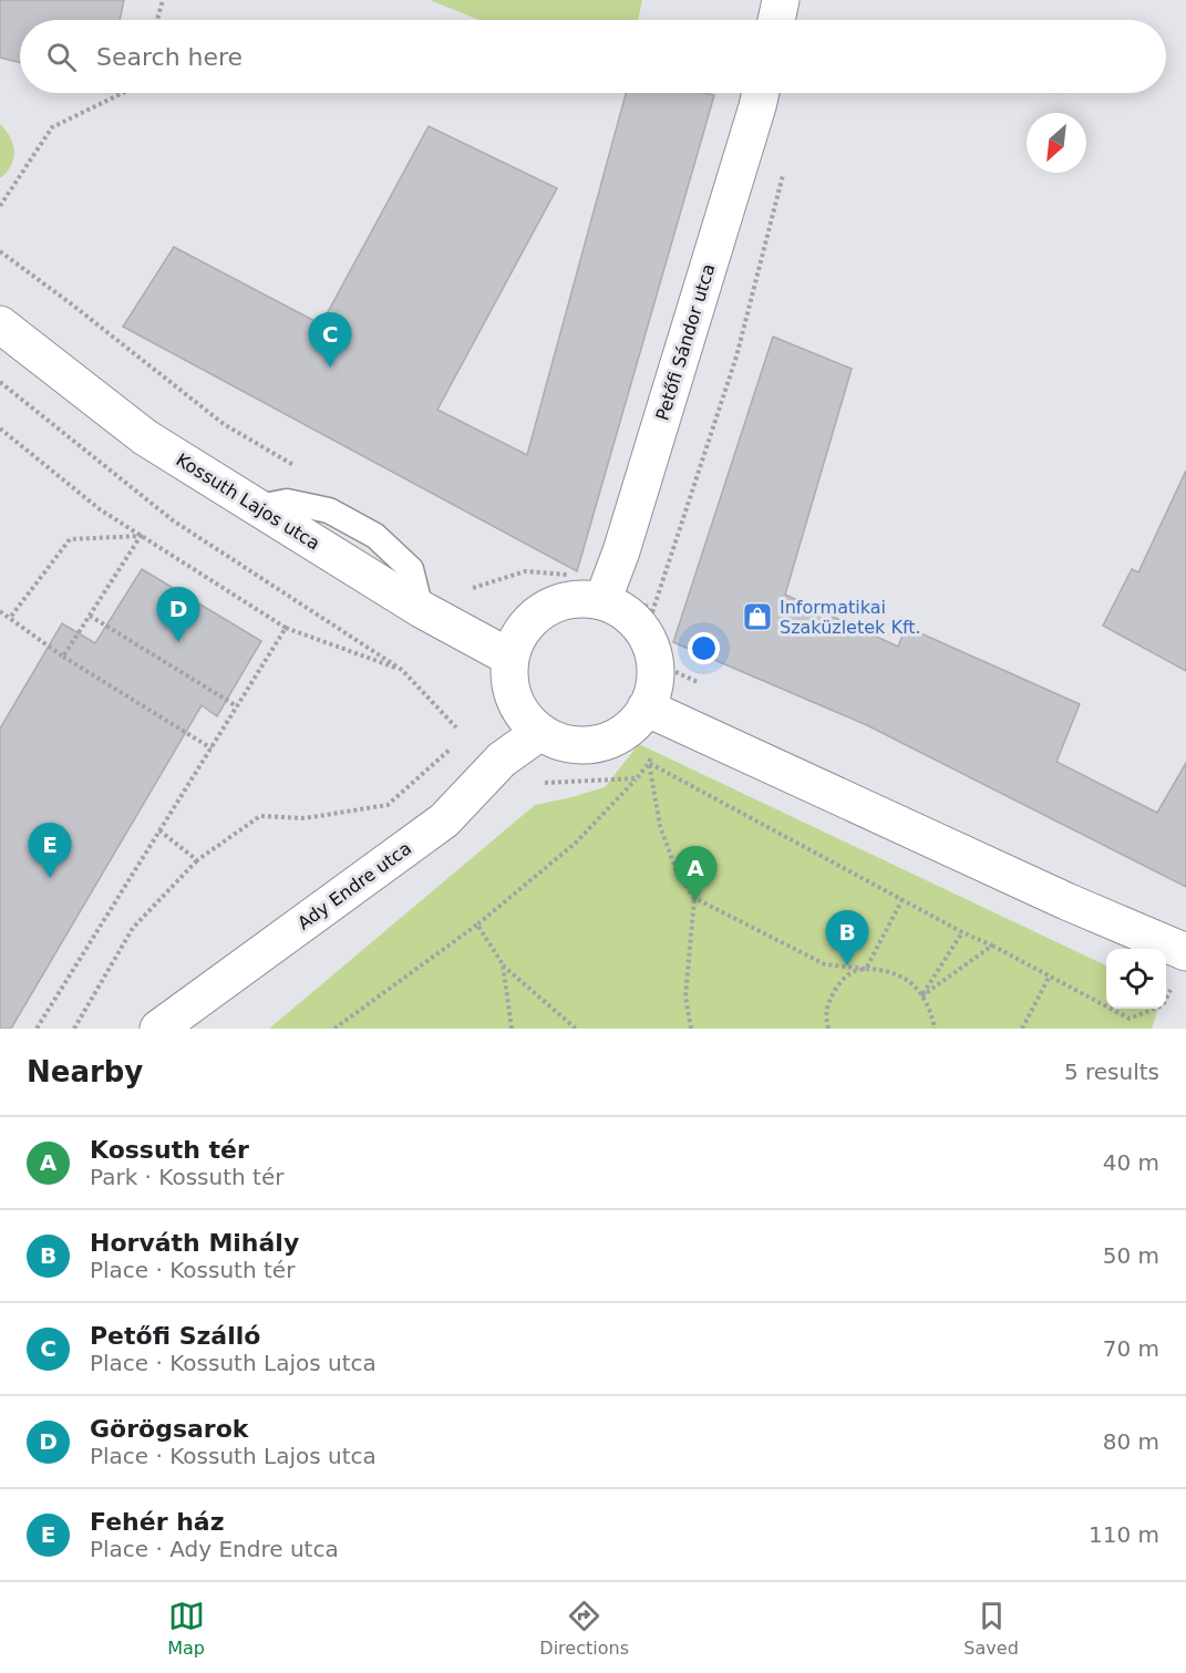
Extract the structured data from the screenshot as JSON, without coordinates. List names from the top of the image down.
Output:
{
  "streets": {
    "street": ["Petőfi Sándor utca", "Kossuth Lajos utca", "Ady Endre utca"]
  },
  "crossings": [
    ["Petőfi Sándor utca", "Kossuth Lajos utca"],
    ["Petőfi Sándor utca", "Ady Endre utca"],
    ["Kossuth Lajos utca", "Ady Endre utca"]
  ],
  "places": {
    "shop": ["Informatikai Szaküzletek Kft."]
  },
  "north": "bottom left",
  "page": {
    "search": "Search here",
    "pins": [
      "C",
      "D",
      "E",
      "A",
      "B"
    ],
    "heading": ["Nearby", "5 results"],
    "list": [
      {
        "mark": "A",
        "name": "Kossuth tér",
        "note": "Park · Kossuth tér",
        "value": "40 m"
      },
      {
        "mark": "B",
        "name": "Horváth Mihály",
        "note": "Place · Kossuth tér",
        "value": "50 m"
      },
      {
        "mark": "C",
        "name": "Petőfi Szálló",
        "note": "Place · Kossuth Lajos utca",
        "value": "70 m"
      },
      {
        "mark": "D",
        "name": "Görögsarok",
        "note": "Place · Kossuth Lajos utca",
        "value": "80 m"
      },
      {
        "mark": "E",
        "name": "Fehér ház",
        "note": "Place · Ady Endre utca",
        "value": "110 m"
      }
    ],
    "nav": ["Map", "Directions", "Saved"]
  }
}
